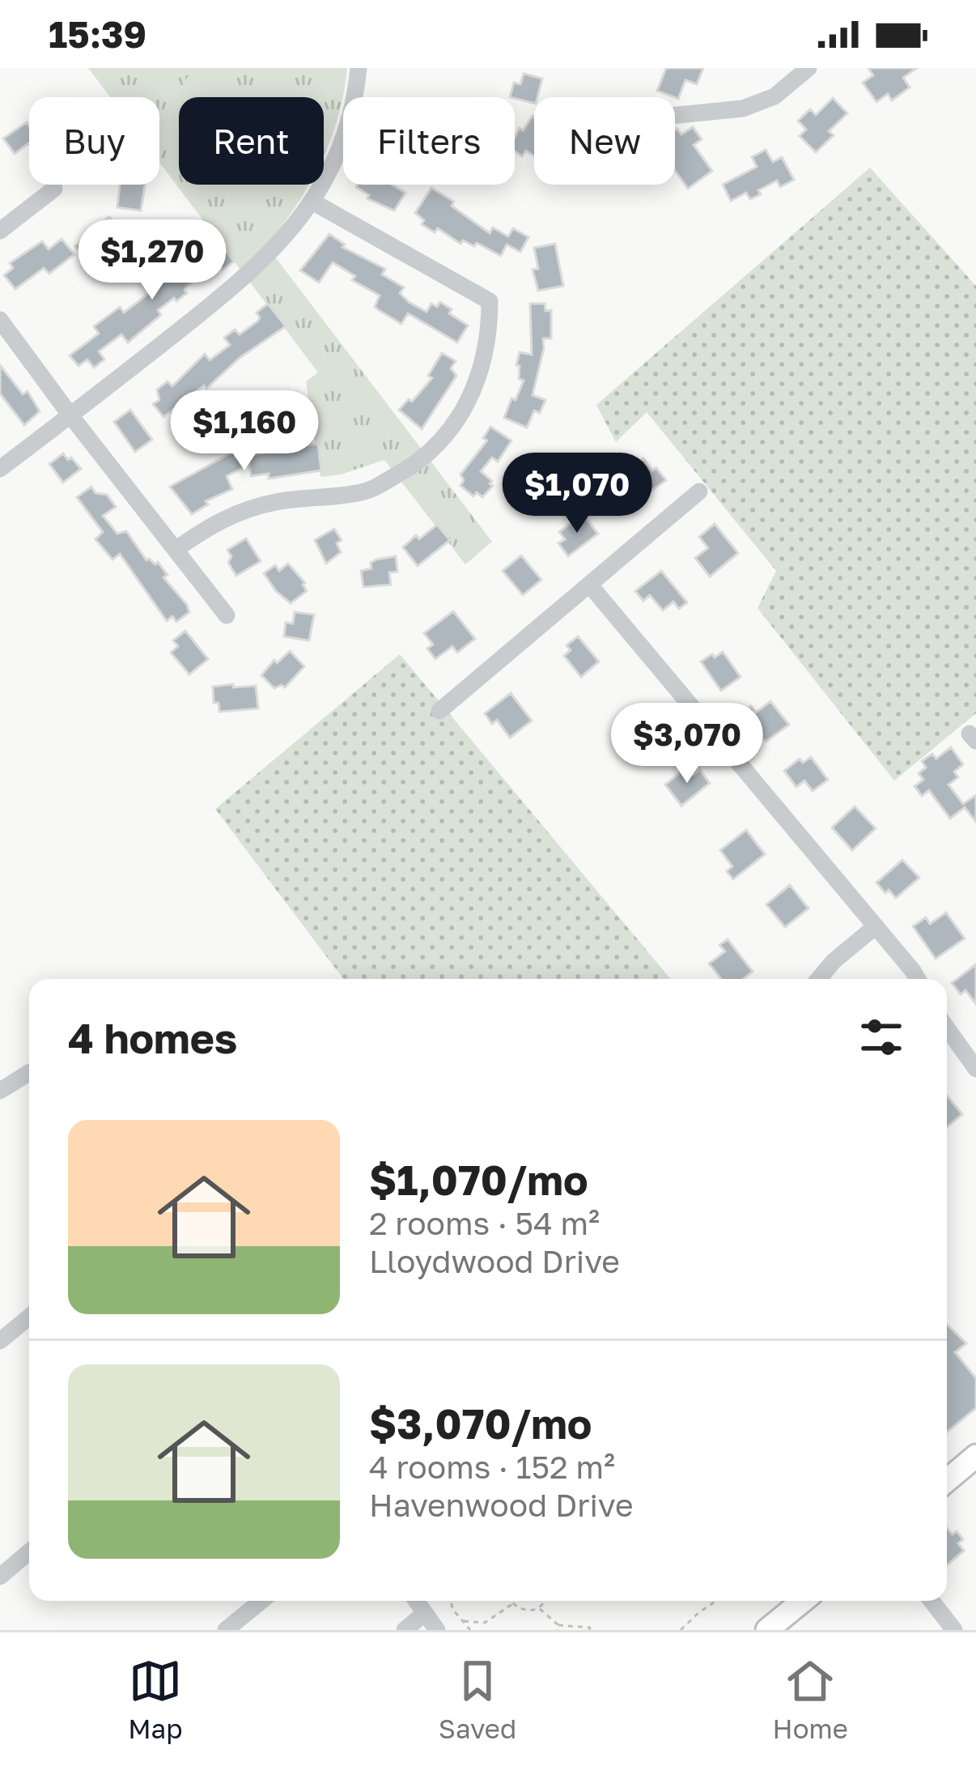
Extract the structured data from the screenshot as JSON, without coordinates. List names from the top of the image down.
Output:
{
  "page": {
    "status": "15:39",
    "chip": [
      "Buy",
      "Rent",
      "Filters",
      "New"
    ],
    "price": [
      "$1,270",
      "$1,160",
      "$1,070",
      "$3,070"
    ],
    "heading": "4 homes",
    "list": [
      {
        "name": "$1,070/mo",
        "note": "2 rooms · 54 m² · Lloydwood Drive"
      },
      {
        "name": "$3,070/mo",
        "note": "4 rooms · 152 m² · Havenwood Drive"
      }
    ],
    "tabs": ["Map", "Saved", "Home"]
  }
}
